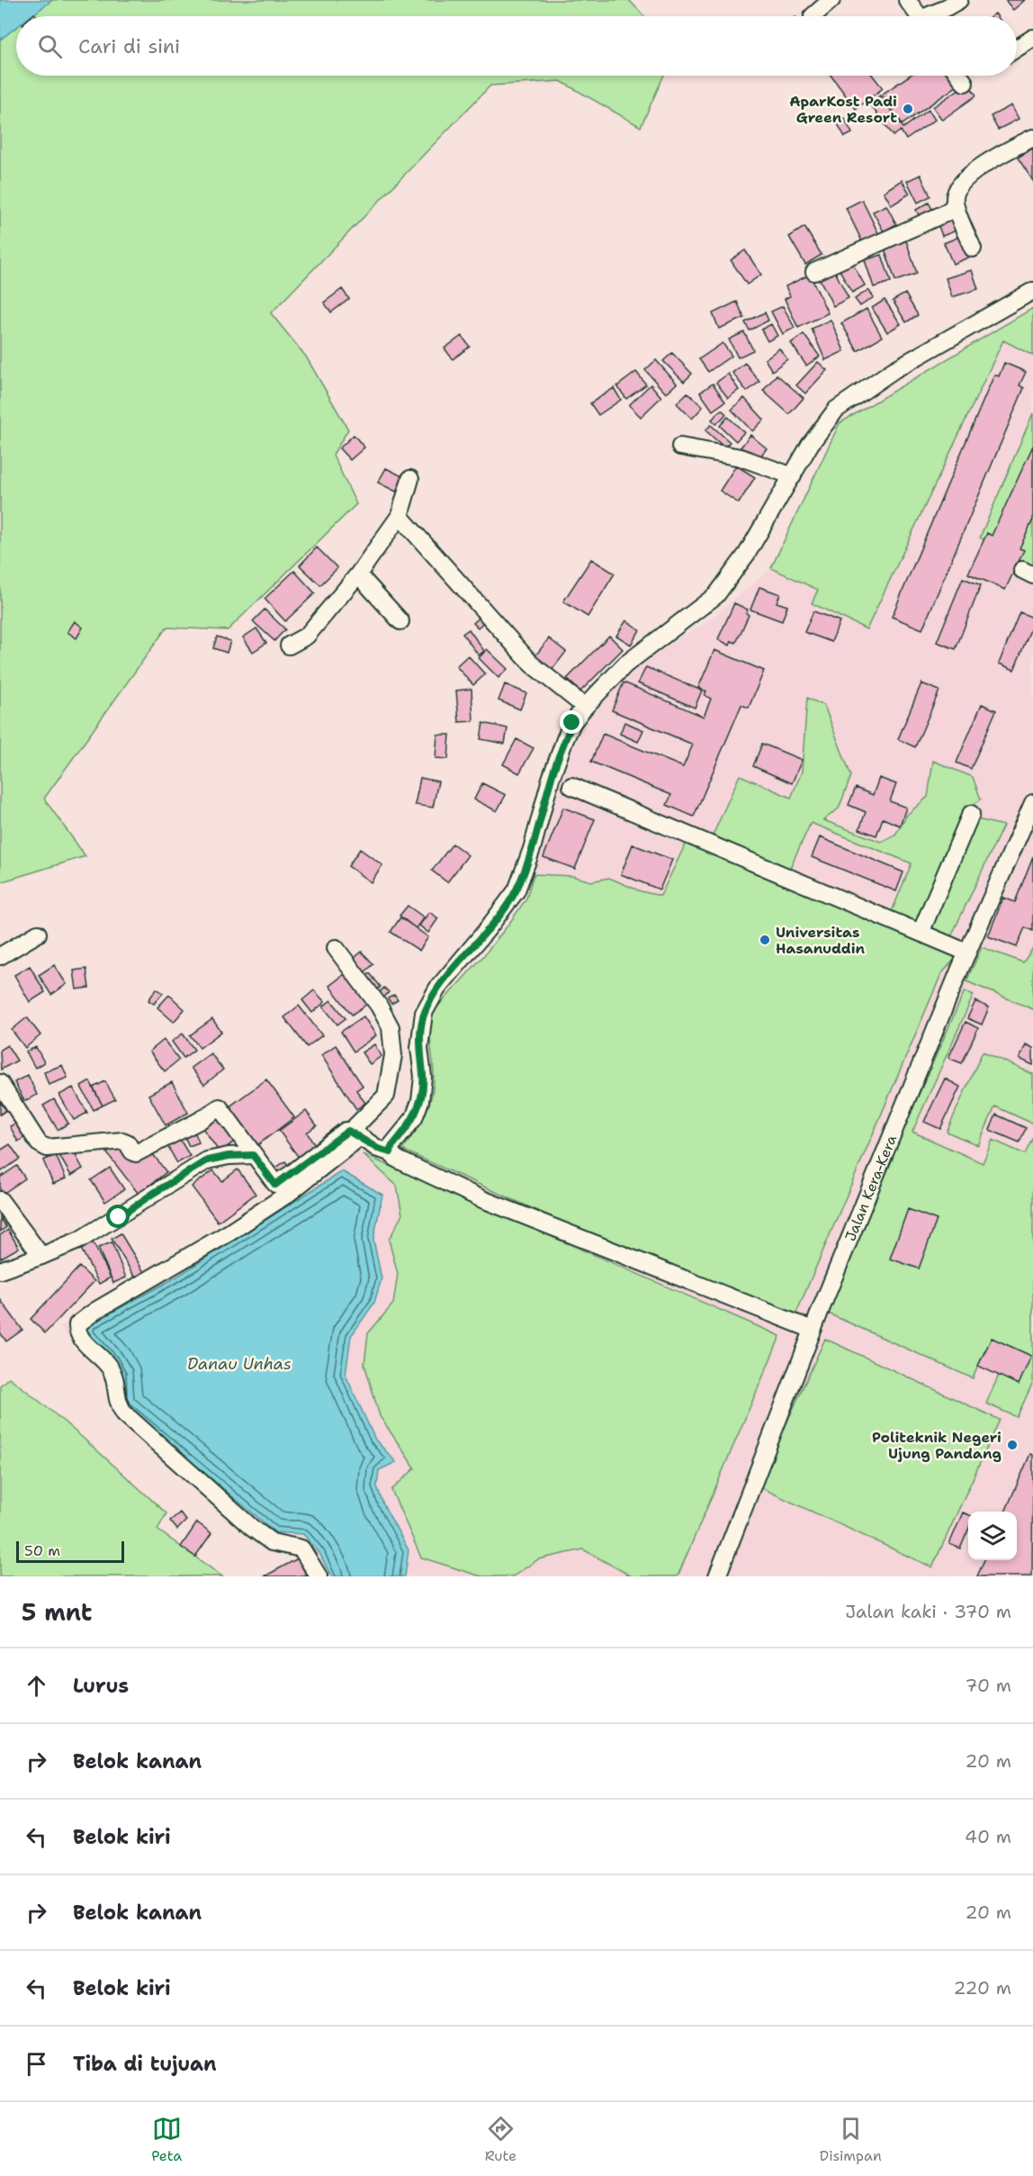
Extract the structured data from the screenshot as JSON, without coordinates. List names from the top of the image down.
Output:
{
  "streets": {
    "street": ["Jalan Kera-Kera"]
  },
  "water": ["Danau Unhas"],
  "places": ["AparKost Padi Green Resort", "Universitas Hasanuddin", "Politeknik Negeri Ujung Pandang"],
  "scale_bar": "50 m",
  "page": {
    "search": "Cari di sini",
    "scale": "50 m",
    "heading": ["5 mnt", "Jalan kaki · 370 m"],
    "list": [
      ["Lurus", "70 m"],
      ["Belok kanan", "20 m"],
      ["Belok kiri", "40 m"],
      ["Belok kanan", "20 m"],
      ["Belok kiri", "220 m"],
      "Tiba di tujuan"
    ],
    "nav": ["Peta", "Rute", "Disimpan"]
  }
}
